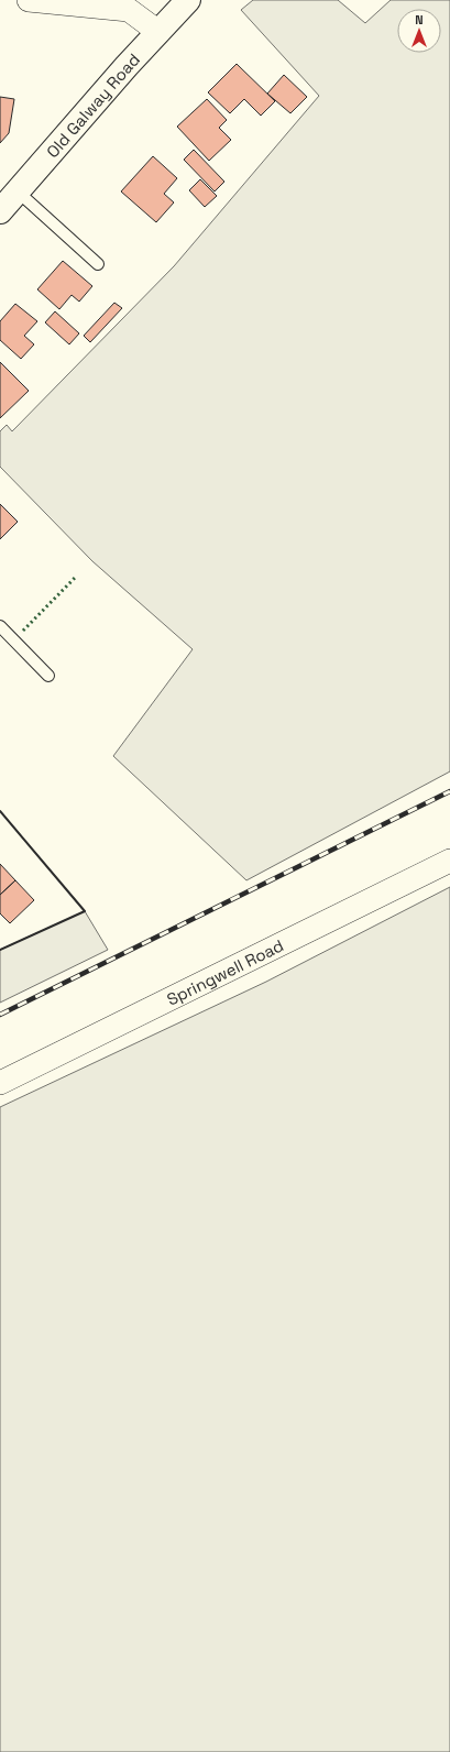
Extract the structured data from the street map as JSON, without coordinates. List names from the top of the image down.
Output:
{
  "streets": {
    "main road": ["Old Galway Road"],
    "street": ["Springwell Road"]
  },
  "north": "top"
}
